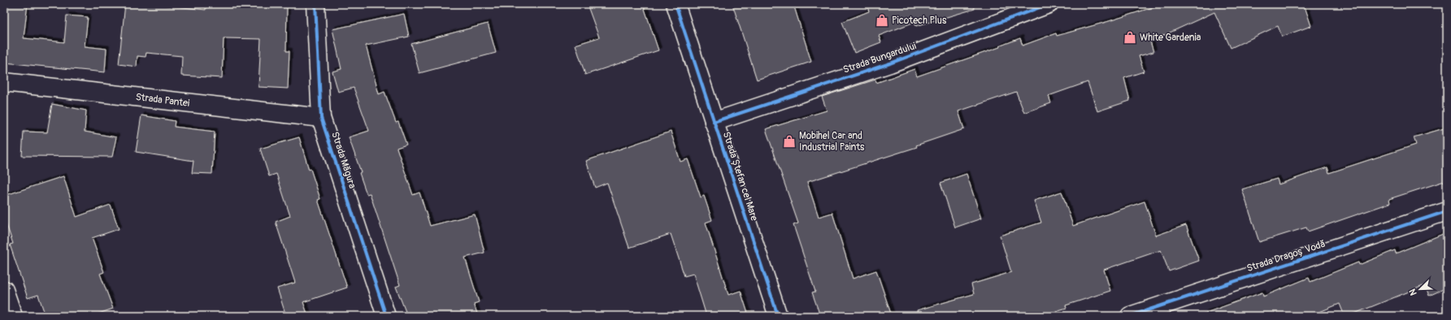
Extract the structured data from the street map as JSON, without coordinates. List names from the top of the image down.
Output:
{
  "streets": {
    "street": [
      "Strada Bungardului",
      "Strada Pantei",
      "Strada Măgura",
      "Strada Ștefan cel Mare",
      "Strada Dragoș Vodă"
    ]
  },
  "crossings": [
    ["Strada Bungardului", "Strada Ștefan cel Mare"],
    ["Strada Pantei", "Strada Măgura"]
  ],
  "places": {
    "shop": ["Picotech Plus", "White Gardenia", "Mobihel Car and Industrial Paints"]
  },
  "north": "bottom left"
}
